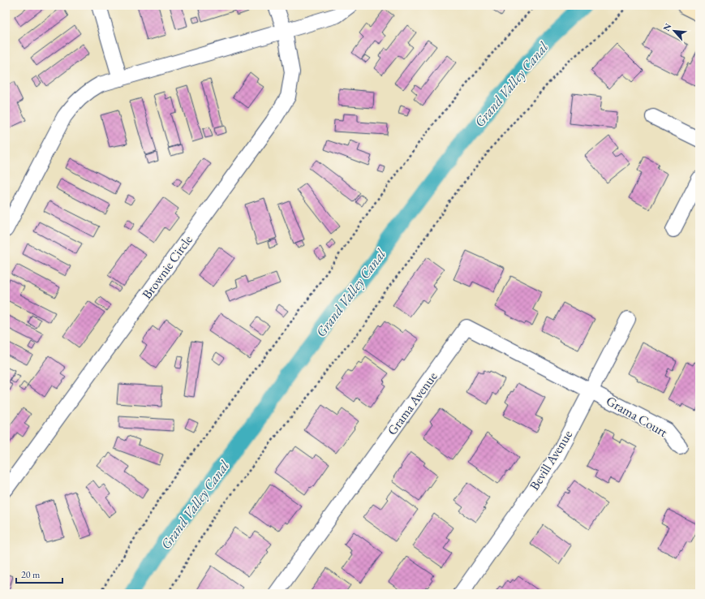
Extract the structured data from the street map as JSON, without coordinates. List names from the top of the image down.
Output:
{
  "streets": {
    "street": [
      "Brownie Circle",
      "Grama Avenue",
      "Grama Court",
      "Bevill Avenue"
    ]
  },
  "crossings": [
    ["Grama Avenue", "Grama Court"],
    ["Grama Avenue", "Bevill Avenue"],
    ["Grama Court", "Bevill Avenue"]
  ],
  "water": ["Grand Valley Canal"],
  "scale_bar": "20 m",
  "north": "top left"
}
